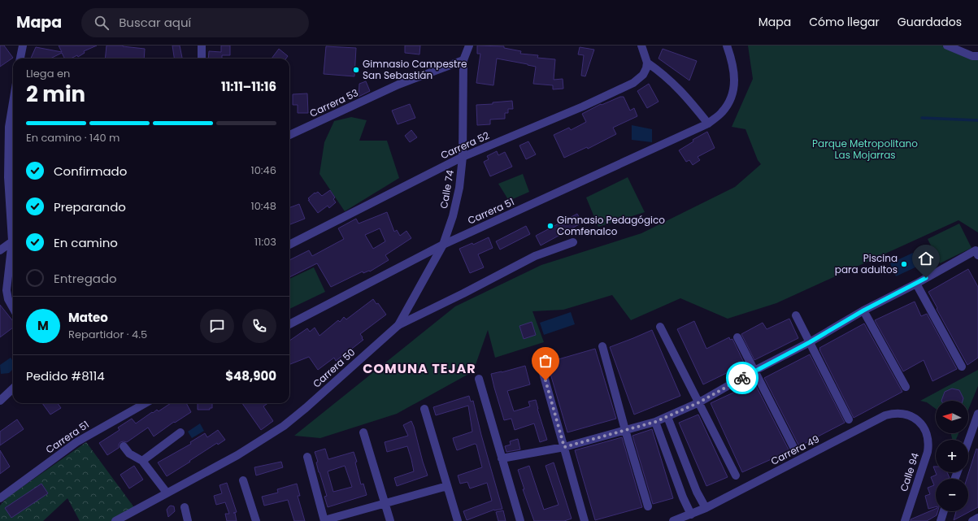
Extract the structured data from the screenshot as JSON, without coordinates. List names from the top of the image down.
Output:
{
  "streets": {
    "street": [
      "Carrera 53",
      "Carrera 52",
      "Calle 74",
      "Carrera 51",
      "Carrera 50",
      "Carrera 49",
      "Calle 94"
    ]
  },
  "crossings": [
    ["Carrera 53", "Calle 74"],
    ["Carrera 52", "Calle 74"],
    ["Calle 74", "Carrera 51"],
    ["Calle 74", "Carrera 50"],
    ["Carrera 49", "Calle 94"]
  ],
  "districts": ["COMUNA TEJAR"],
  "parks": ["Parque Metropolitano Las Mojarras"],
  "places": ["Gimnasio Campestre San Sebastián", "Gimnasio Pedagógico Comfenalco", "Piscina para adultos"],
  "north": "left",
  "page": {
    "header": "Mapa",
    "search": "Buscar aquí",
    "nav": ["Mapa", "Cómo llegar", "Guardados"],
    "heading": ["2 min", "Llega en", "11:11–11:16"],
    "panel": [
      "Mateo",
      "Repartidor · 4.5",
      "Pedido #8114",
      "$48,900"
    ],
    "bar": "En camino · 140 m",
    "list": [
      ["Confirmado", "10:46"],
      ["Preparando", "10:48"],
      ["En camino", "11:03"],
      "Entregado"
    ],
    "round": "M",
    "map_buttons": ["+", "−"]
  }
}
